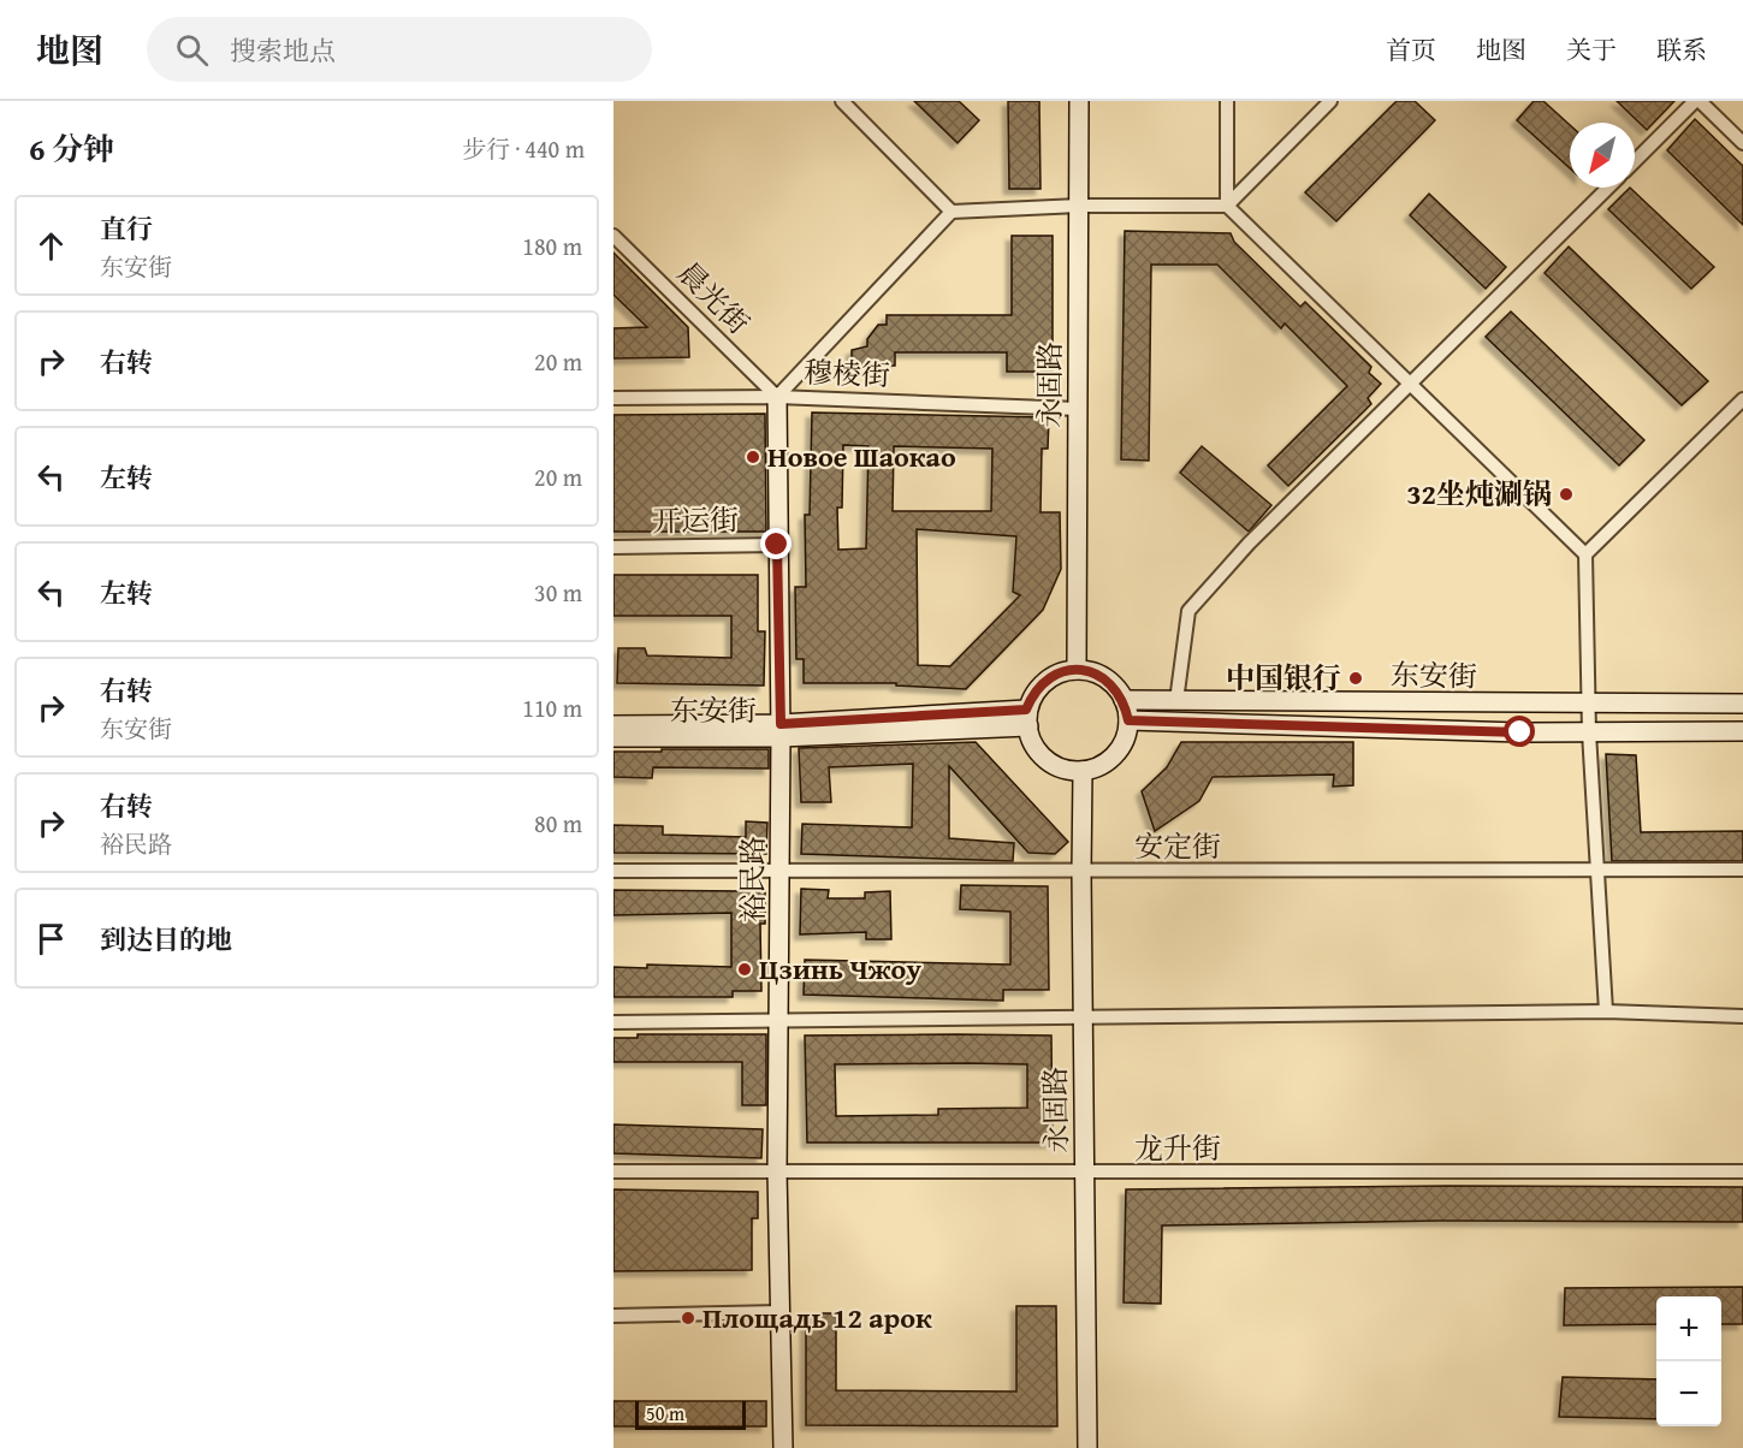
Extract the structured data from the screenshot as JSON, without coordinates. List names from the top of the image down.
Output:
{
  "streets": {
    "street": [
      "晨光街",
      "穆棱街",
      "永固路",
      "开运街",
      "东安街",
      "安定街",
      "裕民路",
      "龙升街"
    ]
  },
  "crossings": [
    ["晨光街", "穆棱街"],
    ["晨光街", "裕民路"],
    ["穆棱街", "永固路"],
    ["穆棱街", "裕民路"],
    ["永固路", "东安街"],
    ["永固路", "安定街"],
    ["永固路", "龙升街"],
    ["开运街", "裕民路"],
    ["东安街", "裕民路"],
    ["安定街", "裕民路"],
    ["裕民路", "龙升街"]
  ],
  "places": [
    "Новое Шаокао",
    "32坐炖涮锅",
    "中国银行",
    "Цзинь Чжоу",
    "Площадь 12 арок"
  ],
  "scale_bar": "50 m",
  "north": "bottom left",
  "page": {
    "header": "地图",
    "search": "搜索地点",
    "nav": [
      "首页",
      "地图",
      "关于",
      "联系"
    ],
    "heading": ["6 分钟", "步行 · 440 m"],
    "list": [
      ["直行", "东安街", "180 m"],
      ["右转", "20 m"],
      ["左转", "20 m"],
      ["左转", "30 m"],
      ["右转", "东安街", "110 m"],
      ["右转", "裕民路", "80 m"],
      "到达目的地"
    ],
    "map_buttons": ["+", "−"],
    "scale": "50 m"
  }
}
